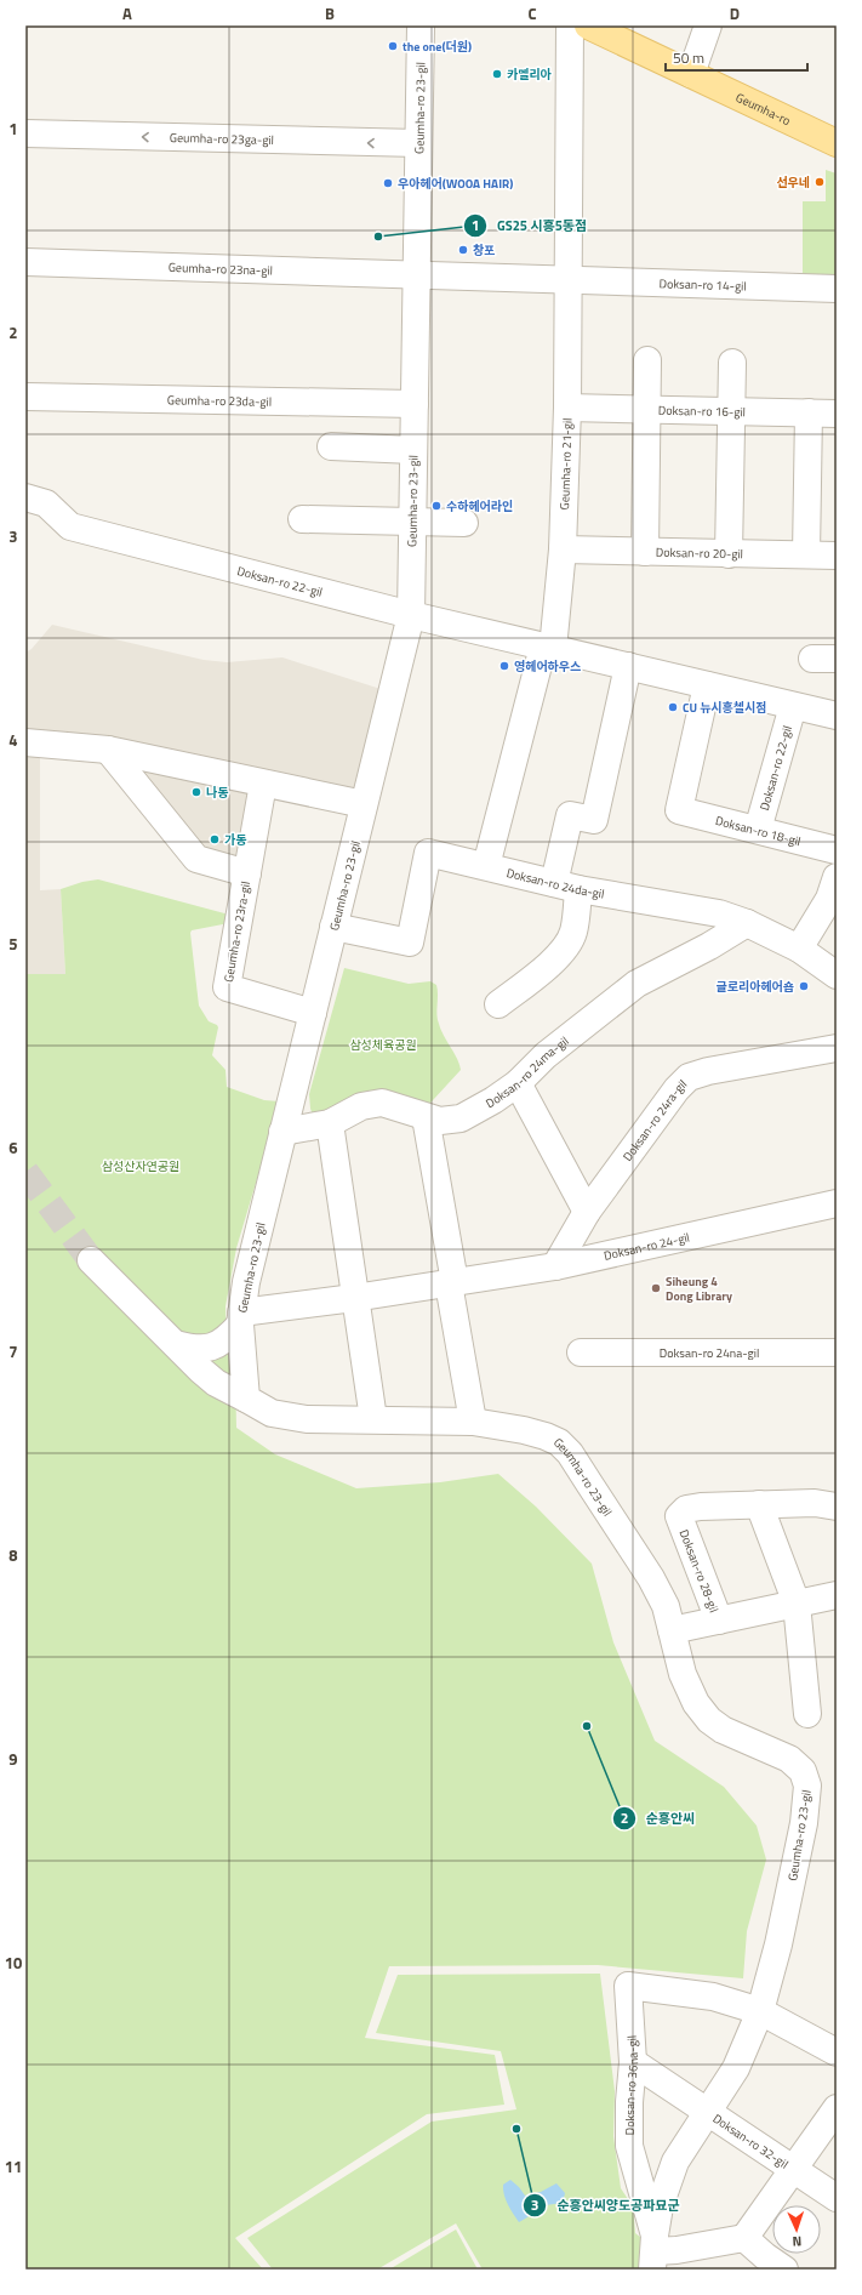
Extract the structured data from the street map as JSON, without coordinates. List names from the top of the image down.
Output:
{
  "streets": {
    "main road": ["Geumha-ro"],
    "street": [
      "Geumha-ro 23-gil",
      "Geumha-ro 23ga-gil",
      "Geumha-ro 23na-gil",
      "Doksan-ro 14-gil",
      "Geumha-ro 23da-gil",
      "Doksan-ro 16-gil",
      "Geumha-ro 21-gil",
      "Doksan-ro 20-gil",
      "Doksan-ro 22-gil",
      "Doksan-ro 18-gil",
      "Doksan-ro 24da-gil",
      "Geumha-ro 23ra-gil",
      "Doksan-ro 24ma-gil",
      "Doksan-ro 24ra-gil",
      "Doksan-ro 24-gil",
      "Doksan-ro 24na-gil",
      "Doksan-ro 28-gil",
      "Doksan-ro 36na-gil",
      "Doksan-ro 32-gil"
    ]
  },
  "crossings": [
    ["Geumha-ro 23-gil", "Geumha-ro 23ga-gil"],
    ["Geumha-ro 23-gil", "Geumha-ro 23na-gil"],
    ["Geumha-ro 23-gil", "Geumha-ro 23da-gil"],
    ["Geumha-ro 23-gil", "Doksan-ro 22-gil"],
    ["Geumha-ro 23-gil", "Doksan-ro 24da-gil"],
    ["Geumha-ro 23-gil", "Geumha-ro 23ra-gil"],
    ["Geumha-ro 23-gil", "Doksan-ro 24ma-gil"],
    ["Geumha-ro 23-gil", "Doksan-ro 24-gil"],
    ["Geumha-ro 23-gil", "Doksan-ro 28-gil"],
    ["Geumha-ro 23-gil", "Doksan-ro 36na-gil"],
    ["Geumha-ro 23-gil", "Doksan-ro 32-gil"],
    ["Doksan-ro 14-gil", "Geumha-ro 21-gil"],
    ["Doksan-ro 16-gil", "Geumha-ro 21-gil"],
    ["Geumha-ro 21-gil", "Doksan-ro 20-gil"],
    ["Geumha-ro 21-gil", "Doksan-ro 22-gil"],
    ["Doksan-ro 22-gil", "Doksan-ro 18-gil"],
    ["Doksan-ro 24da-gil", "Doksan-ro 24ma-gil"],
    ["Doksan-ro 24ra-gil", "Doksan-ro 24-gil"],
    ["Doksan-ro 36na-gil", "Doksan-ro 32-gil"]
  ],
  "one_way": ["Geumha-ro 23ga-gil"],
  "parks": ["삼성체육공원", "삼성산자연공원"],
  "places": [
    "the one(더원)",
    "카멜리아",
    "선우네",
    "우아헤어(WOOA HAIR)",
    "GS25 시흥5동점",
    "창포",
    "수하헤어라인",
    "영헤어하우스",
    "CU 뉴시흥첼시점",
    "나동",
    "가동",
    "글로리아헤어숍",
    "Siheung 4 Dong Library",
    "순흥안씨",
    "순흥안씨양도공파묘군"
  ],
  "scale_bar": "50 m",
  "north": "bottom",
  "grid": {
    "columns": [
      "A",
      "B",
      "C",
      "D"
    ],
    "rows": [
      "1",
      "2",
      "3",
      "4",
      "5",
      "6",
      "7",
      "8",
      "9",
      "10",
      "11"
    ]
  }
}
